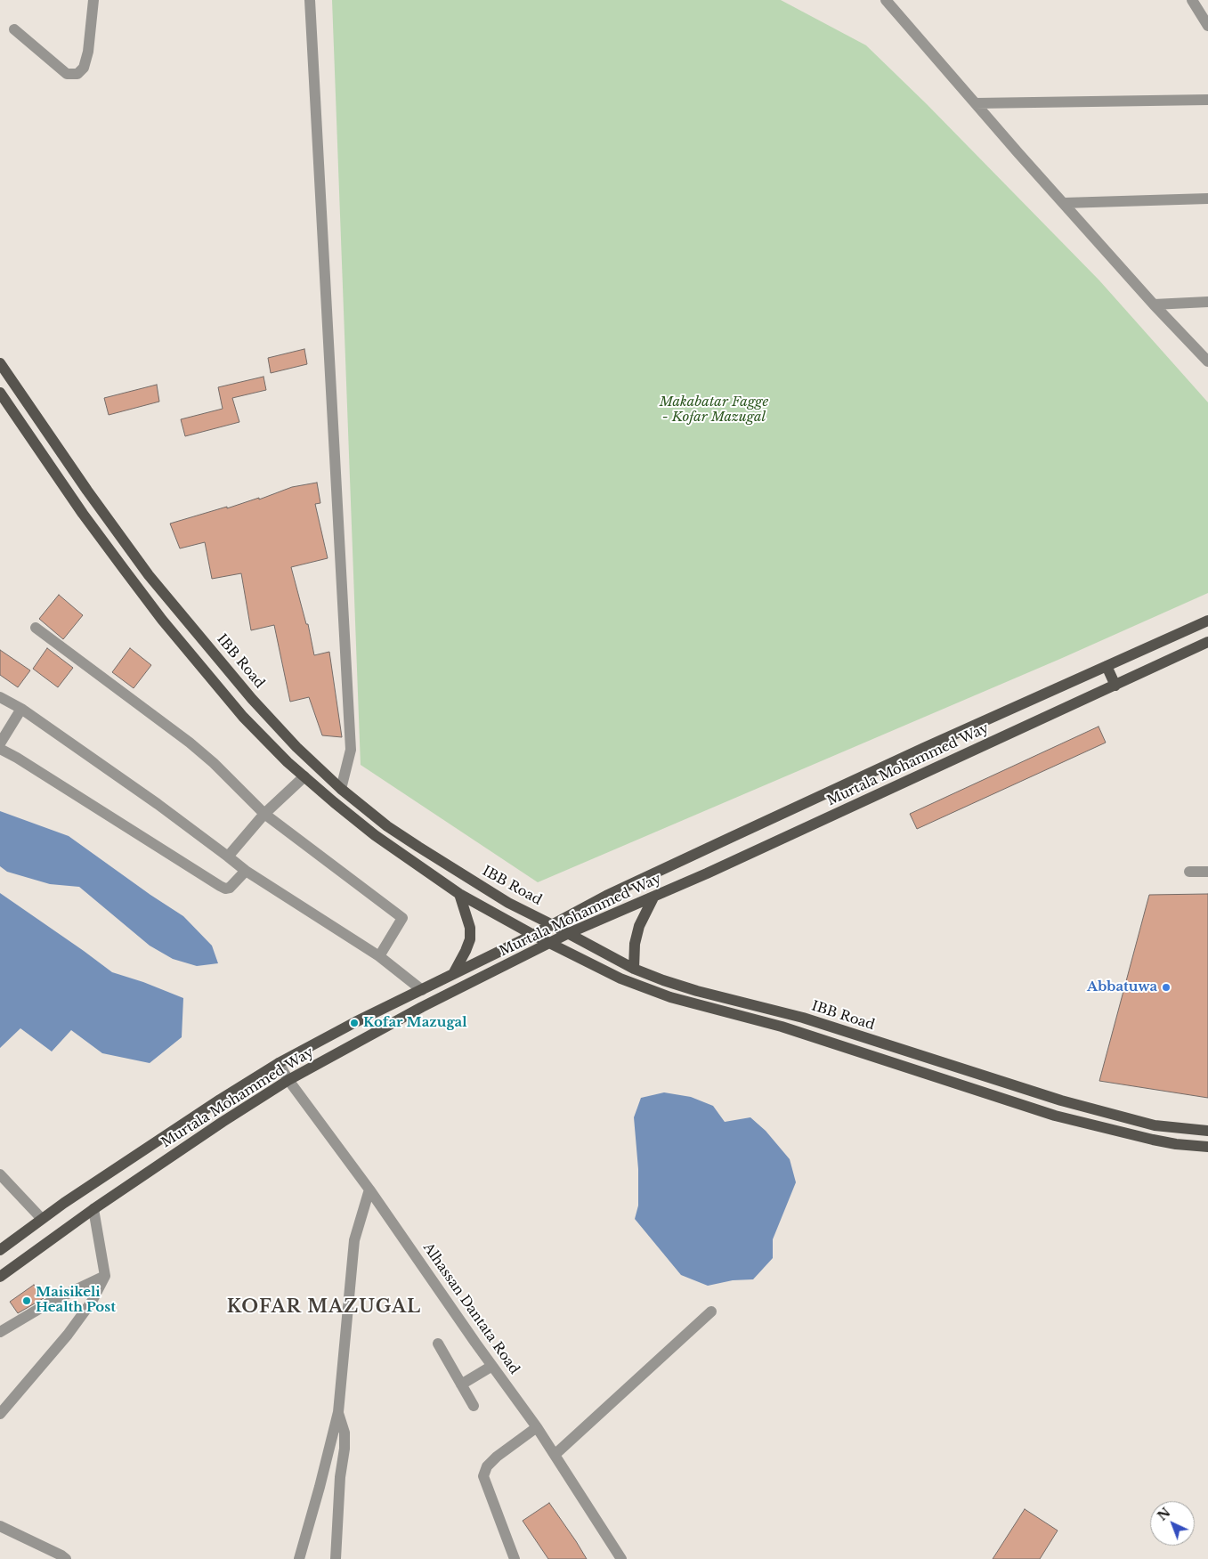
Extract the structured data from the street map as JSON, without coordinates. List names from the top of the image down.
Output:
{
  "streets": {
    "main road": ["IBB Road", "Murtala Mohammed Way"],
    "street": ["Alhassan Dantata Road"]
  },
  "crossings": [
    ["IBB Road", "Murtala Mohammed Way"],
    ["Murtala Mohammed Way", "Alhassan Dantata Road"]
  ],
  "districts": ["KOFAR MAZUGAL"],
  "parks": ["Makabatar Fagge - Kofar Mazugal"],
  "places": ["Abbatuwa", "Kofar Mazugal", "Maisikeli Health Post"],
  "north": "top left"
}
